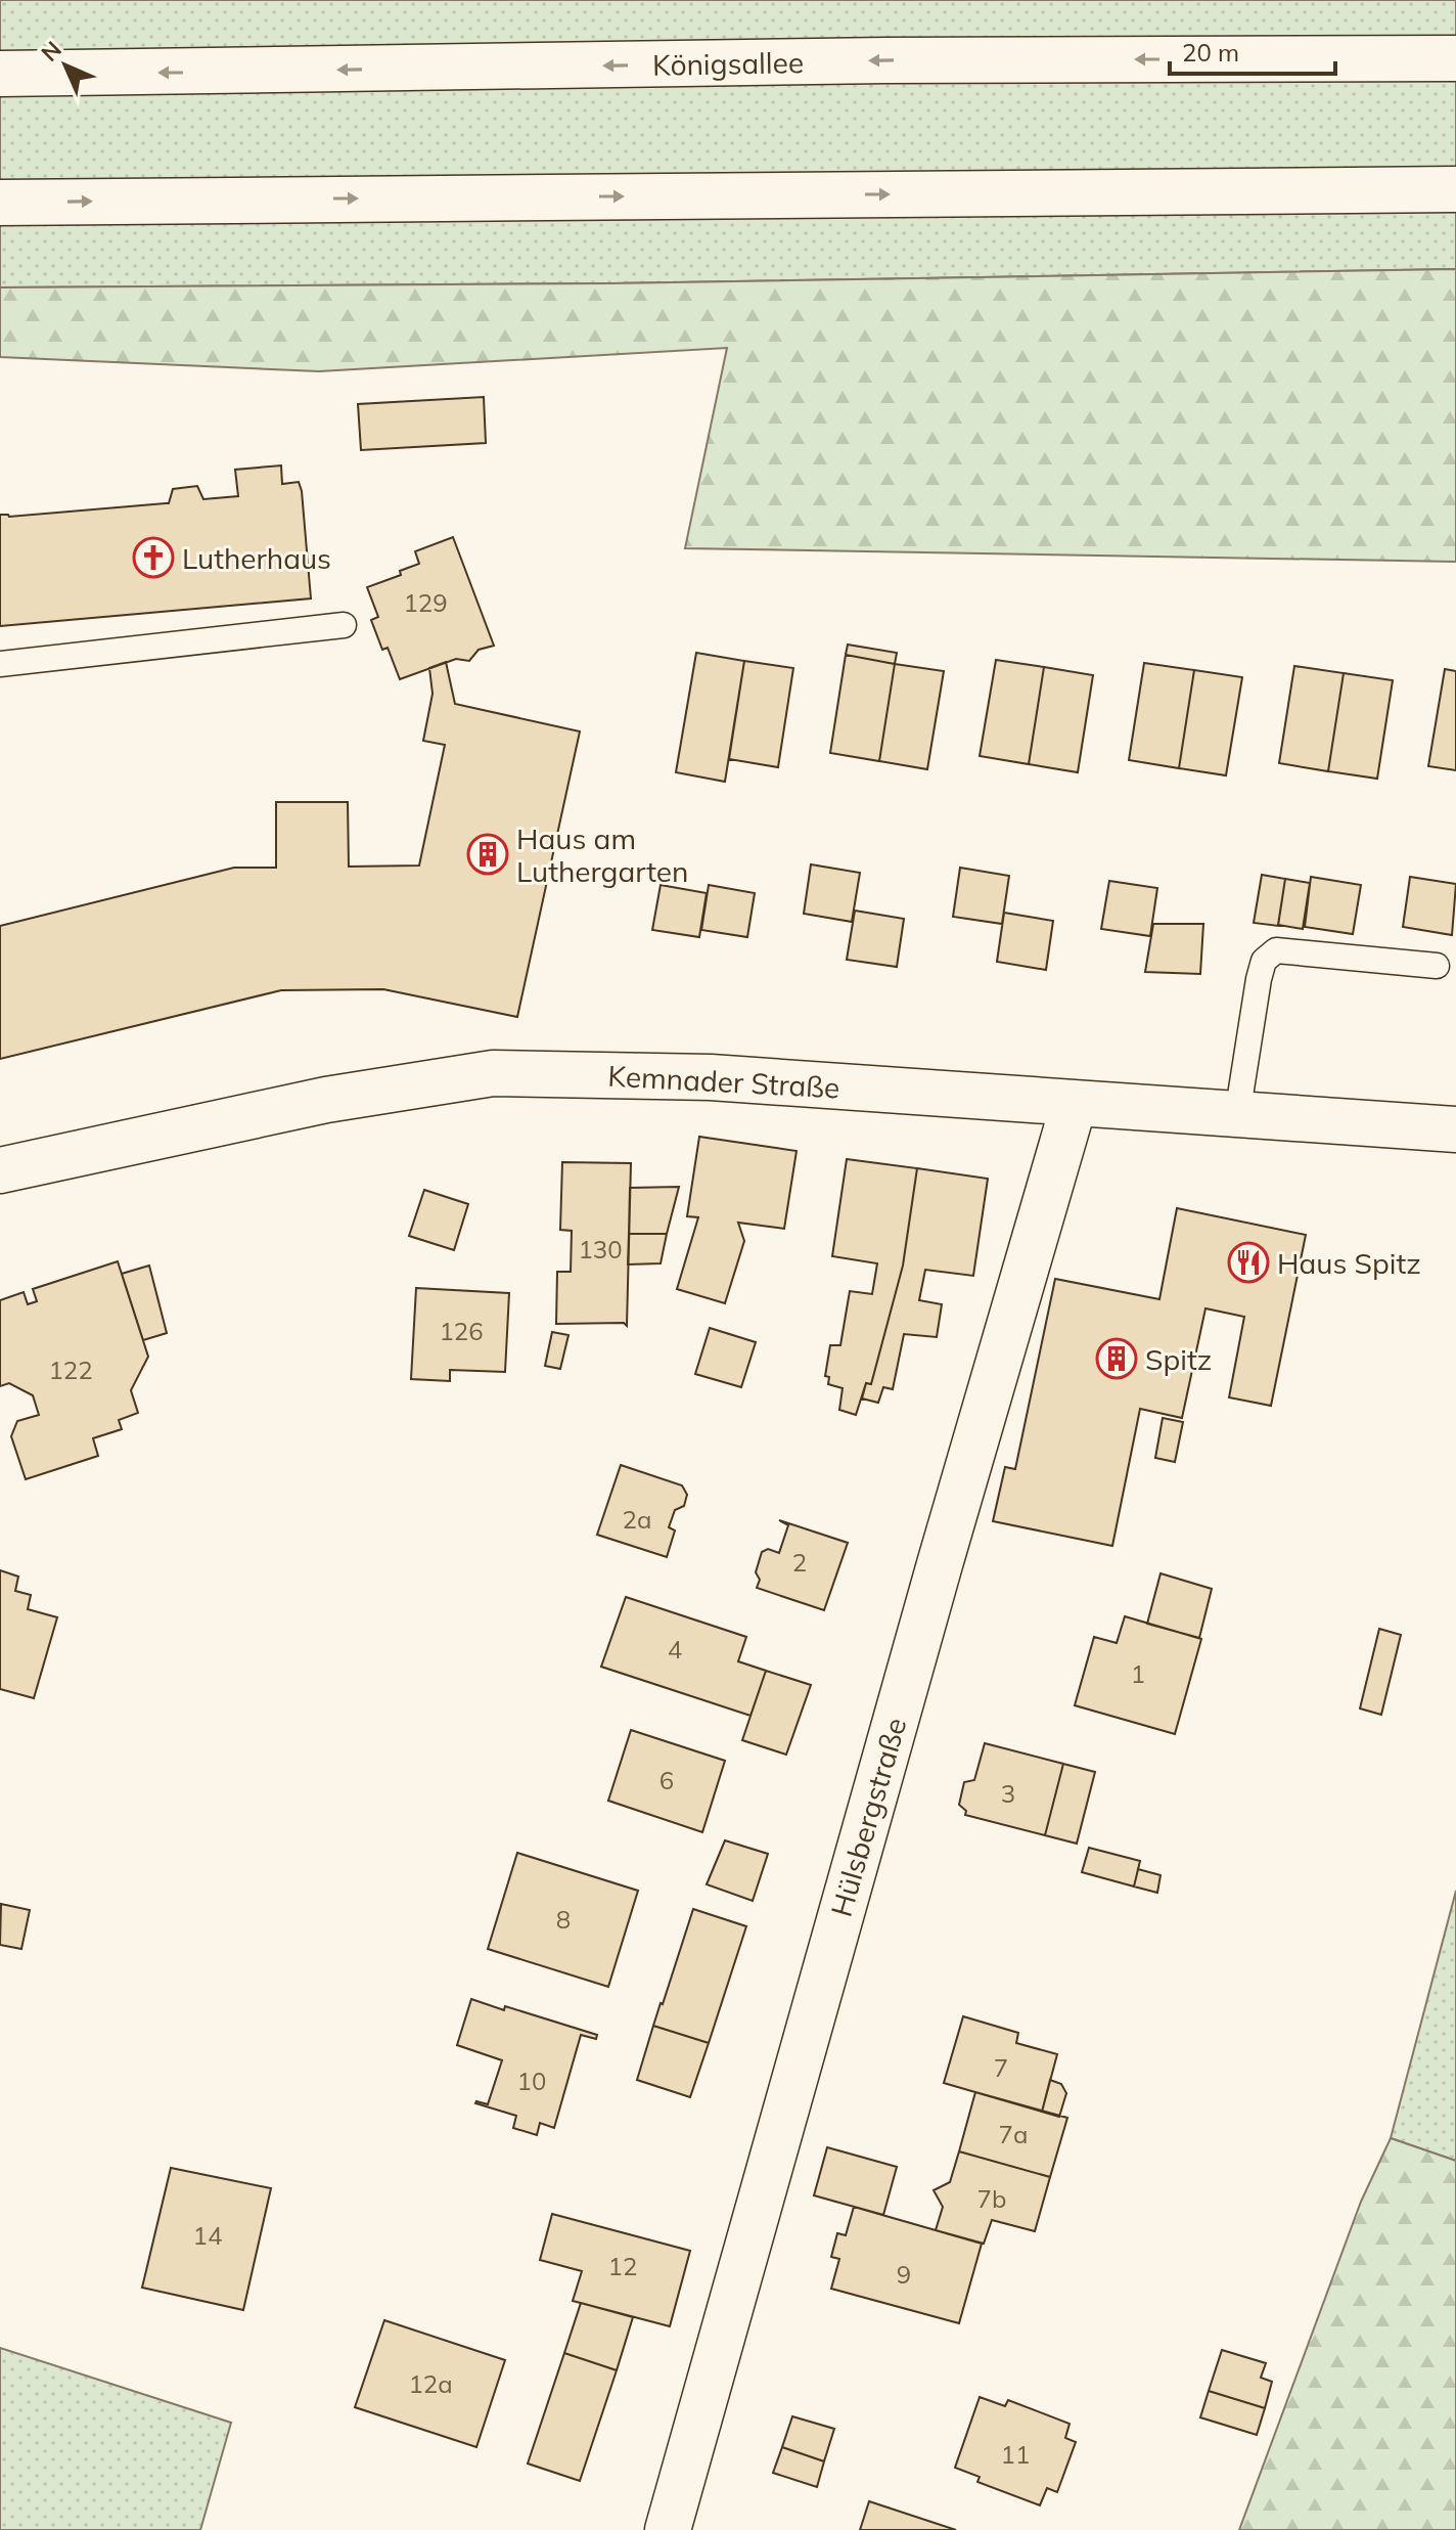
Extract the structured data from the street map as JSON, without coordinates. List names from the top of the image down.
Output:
{
  "streets": {
    "street": ["Königsallee", "Kemnader Straße", "Hülsbergstraße"]
  },
  "crossings": [
    ["Kemnader Straße", "Hülsbergstraße"]
  ],
  "places": {
    "church": ["Lutherhaus"],
    "building": ["Haus am Luthergarten", "Spitz"],
    "restaurant": ["Haus Spitz"]
  },
  "house_numbers": [
    "129",
    "130",
    "126",
    "122",
    "2a",
    "2",
    "4",
    "1",
    "6",
    "3",
    "8",
    "7",
    "10",
    "7a",
    "7b",
    "14",
    "12",
    "9",
    "12a",
    "11"
  ],
  "scale_bar": "20 m",
  "north": "top left"
}
